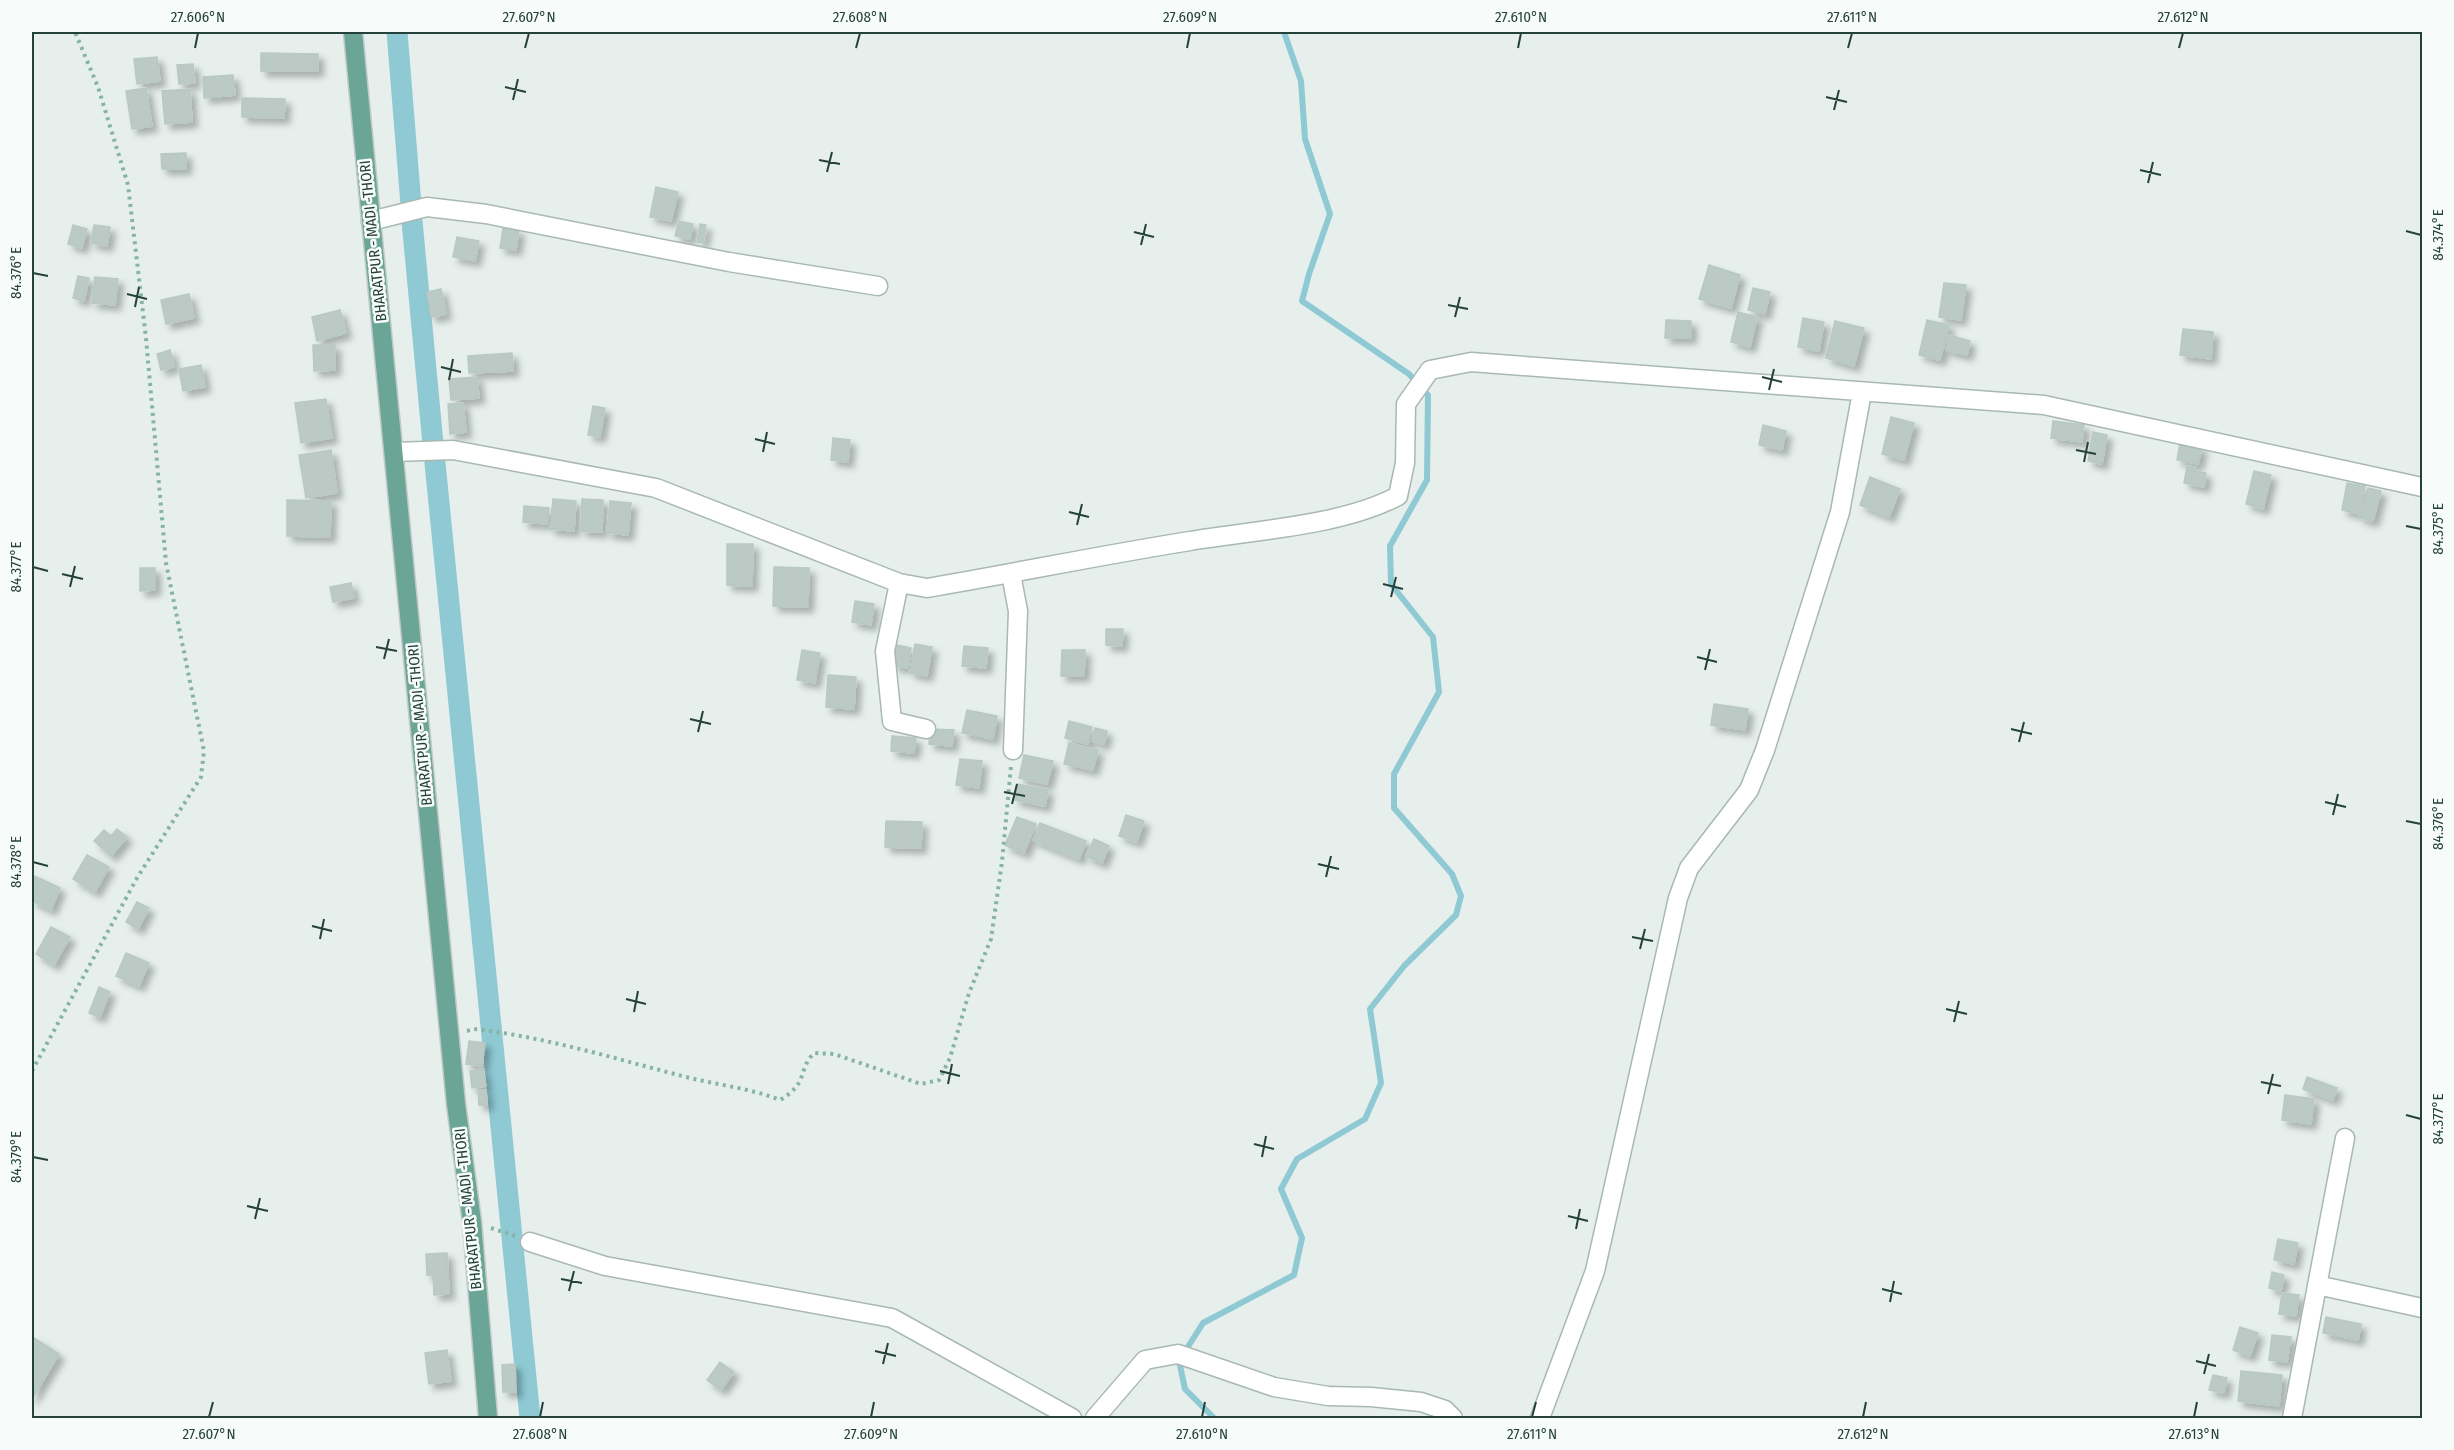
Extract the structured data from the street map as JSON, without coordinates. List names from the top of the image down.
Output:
{
  "streets": {
    "main road": ["BHARATPUR - MADI -THORI"]
  },
  "coordinates": [
    "27.606°N",
    "27.607°N",
    "27.608°N",
    "27.609°N",
    "27.610°N",
    "27.611°N",
    "27.612°N",
    "84.374°E",
    "84.376°E",
    "84.375°E",
    "84.377°E",
    "84.378°E",
    "84.379°E",
    "27.613°N"
  ]
}
